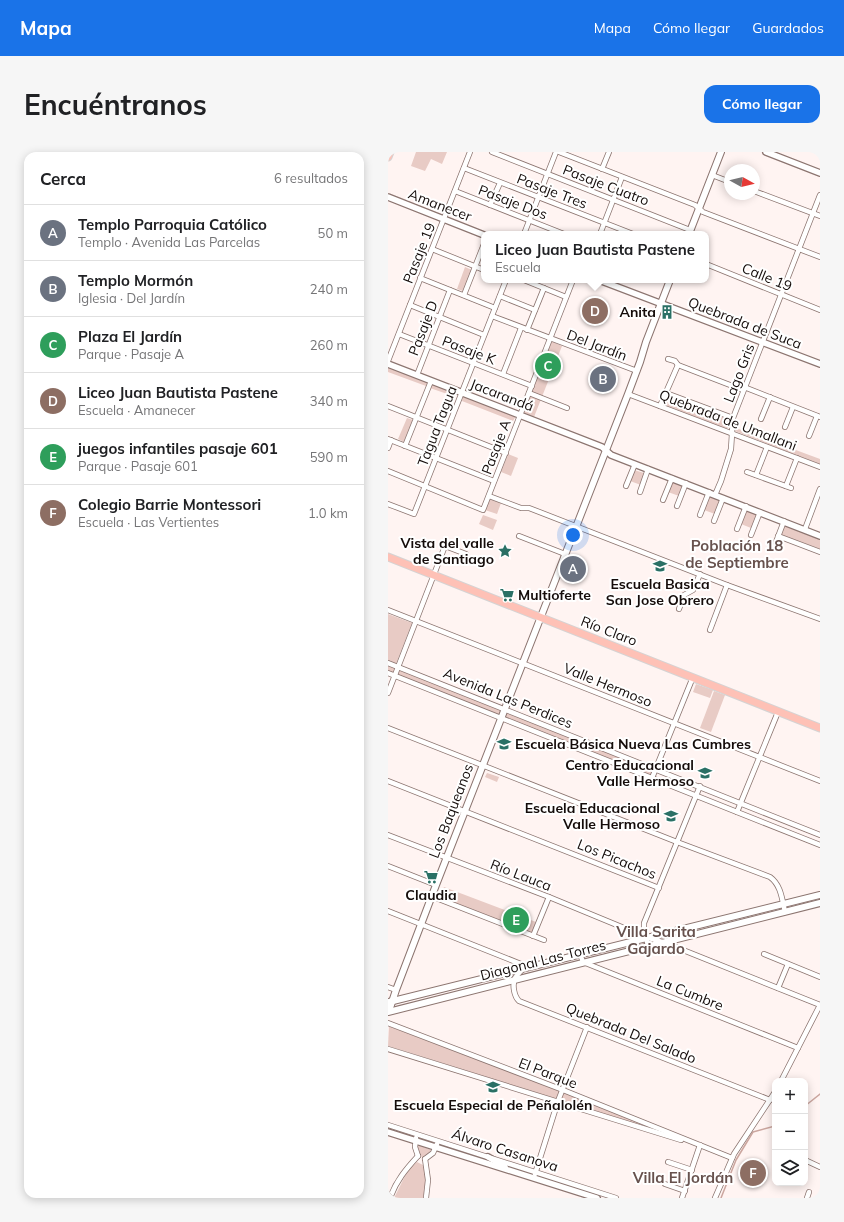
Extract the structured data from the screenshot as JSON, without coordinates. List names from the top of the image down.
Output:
{
  "streets": {
    "main road": ["Río Claro", "Los Baqueanos", "Diagonal Las Torres"],
    "street": [
      "Pasaje Cuatro",
      "Pasaje Tres",
      "Pasaje Dos",
      "Amanecer",
      "Pasaje 19",
      "Calle 19",
      "Quebrada de Suca",
      "Pasaje D",
      "Del Jardín",
      "Pasaje K",
      "Lago Gris",
      "Jacarandá",
      "Quebrada de Umallani",
      "Tagua Tagua",
      "Pasaje A",
      "Valle Hermoso",
      "Avenida Las Perdices",
      "Los Picachos",
      "Río Lauca",
      "La Cumbre",
      "Quebrada Del Salado",
      "El Parque",
      "Álvaro Casanova"
    ]
  },
  "crossings": [
    ["Pasaje Tres", "Pasaje 19"],
    ["Pasaje Dos", "Pasaje 19"],
    ["Amanecer", "Pasaje 19"],
    ["Pasaje 19", "Pasaje K"],
    ["Pasaje 19", "Jacarandá"],
    ["Calle 19", "Lago Gris"],
    ["Quebrada de Suca", "Lago Gris"],
    ["Quebrada de Suca", "Los Baqueanos"],
    ["Pasaje D", "Pasaje K"],
    ["Pasaje D", "Jacarandá"],
    ["Del Jardín", "Tagua Tagua"],
    ["Del Jardín", "Pasaje A"],
    ["Del Jardín", "Los Baqueanos"],
    ["Pasaje K", "Tagua Tagua"],
    ["Pasaje K", "Pasaje A"],
    ["Lago Gris", "Jacarandá"],
    ["Lago Gris", "Quebrada de Umallani"],
    ["Jacarandá", "Tagua Tagua"],
    ["Jacarandá", "Pasaje A"],
    ["Jacarandá", "Los Baqueanos"],
    ["Quebrada de Umallani", "Los Baqueanos"],
    ["Tagua Tagua", "Pasaje A"],
    ["Río Claro", "Los Baqueanos"],
    ["Valle Hermoso", "Los Baqueanos"],
    ["Avenida Las Perdices", "Los Baqueanos"],
    ["Los Baqueanos", "Los Picachos"],
    ["Los Baqueanos", "Río Lauca"],
    ["Los Baqueanos", "Diagonal Las Torres"],
    ["Río Lauca", "Diagonal Las Torres"],
    ["Diagonal Las Torres", "La Cumbre"],
    ["Diagonal Las Torres", "Quebrada Del Salado"]
  ],
  "districts": ["Población 18 de Septiembre", "Villa Sarita Gajardo", "Villa El Jordán"],
  "places": {
    "building": ["Anita"],
    "place": ["Vista del valle de Santiago"],
    "school or university": [
      "Escuela Basica San Jose Obrero",
      "Escuela Básica Nueva Las Cumbres",
      "Centro Educacional Valle Hermoso",
      "Escuela Educacional Valle Hermoso",
      "Escuela Especial de Peñalolén"
    ],
    "supermarket": ["Multioferte", "Claudia"]
  },
  "north": "right",
  "page": {
    "header": "Mapa",
    "nav": ["Mapa", "Cómo llegar", "Guardados"],
    "buttons": "Cómo llegar",
    "title": "Encuéntranos",
    "heading": ["Cerca", "6 resultados"],
    "list": [
      {
        "mark": "A",
        "name": "Templo Parroquia Católico",
        "note": "Templo · Avenida Las Parcelas",
        "value": "50 m"
      },
      {
        "mark": "B",
        "name": "Templo Mormón",
        "note": "Iglesia · Del Jardín",
        "value": "240 m"
      },
      {
        "mark": "C",
        "name": "Plaza El Jardín",
        "note": "Parque · Pasaje A",
        "value": "260 m"
      },
      {
        "mark": "D",
        "name": "Liceo Juan Bautista Pastene",
        "note": "Escuela · Amanecer",
        "value": "340 m"
      },
      {
        "mark": "E",
        "name": "juegos infantiles pasaje 601",
        "note": "Parque · Pasaje 601",
        "value": "590 m"
      },
      {
        "mark": "F",
        "name": "Colegio Barrie Montessori",
        "note": "Escuela · Las Vertientes",
        "value": "1.0 km"
      }
    ],
    "popup": ["Liceo Juan Bautista Pastene", "Escuela"],
    "pins": [
      "D",
      "C",
      "B",
      "A",
      "E",
      "F"
    ],
    "map_buttons": ["+", "−"]
  }
}
